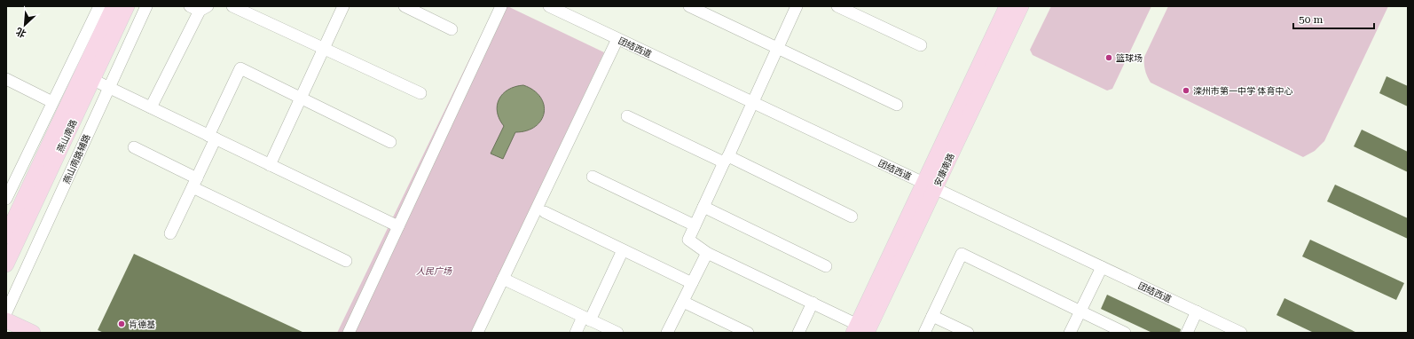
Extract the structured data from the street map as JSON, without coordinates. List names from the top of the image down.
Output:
{
  "streets": {
    "main road": ["燕山南路", "安康南路"],
    "street": ["团结西道", "燕山南路辅路"]
  },
  "crossings": [
    ["团结西道", "安康南路"]
  ],
  "parks": ["人民广场"],
  "places": ["篮球场", "滦州市第一中学 体育中心", "肯德基"],
  "scale_bar": "50 m",
  "north": "bottom left"
}
